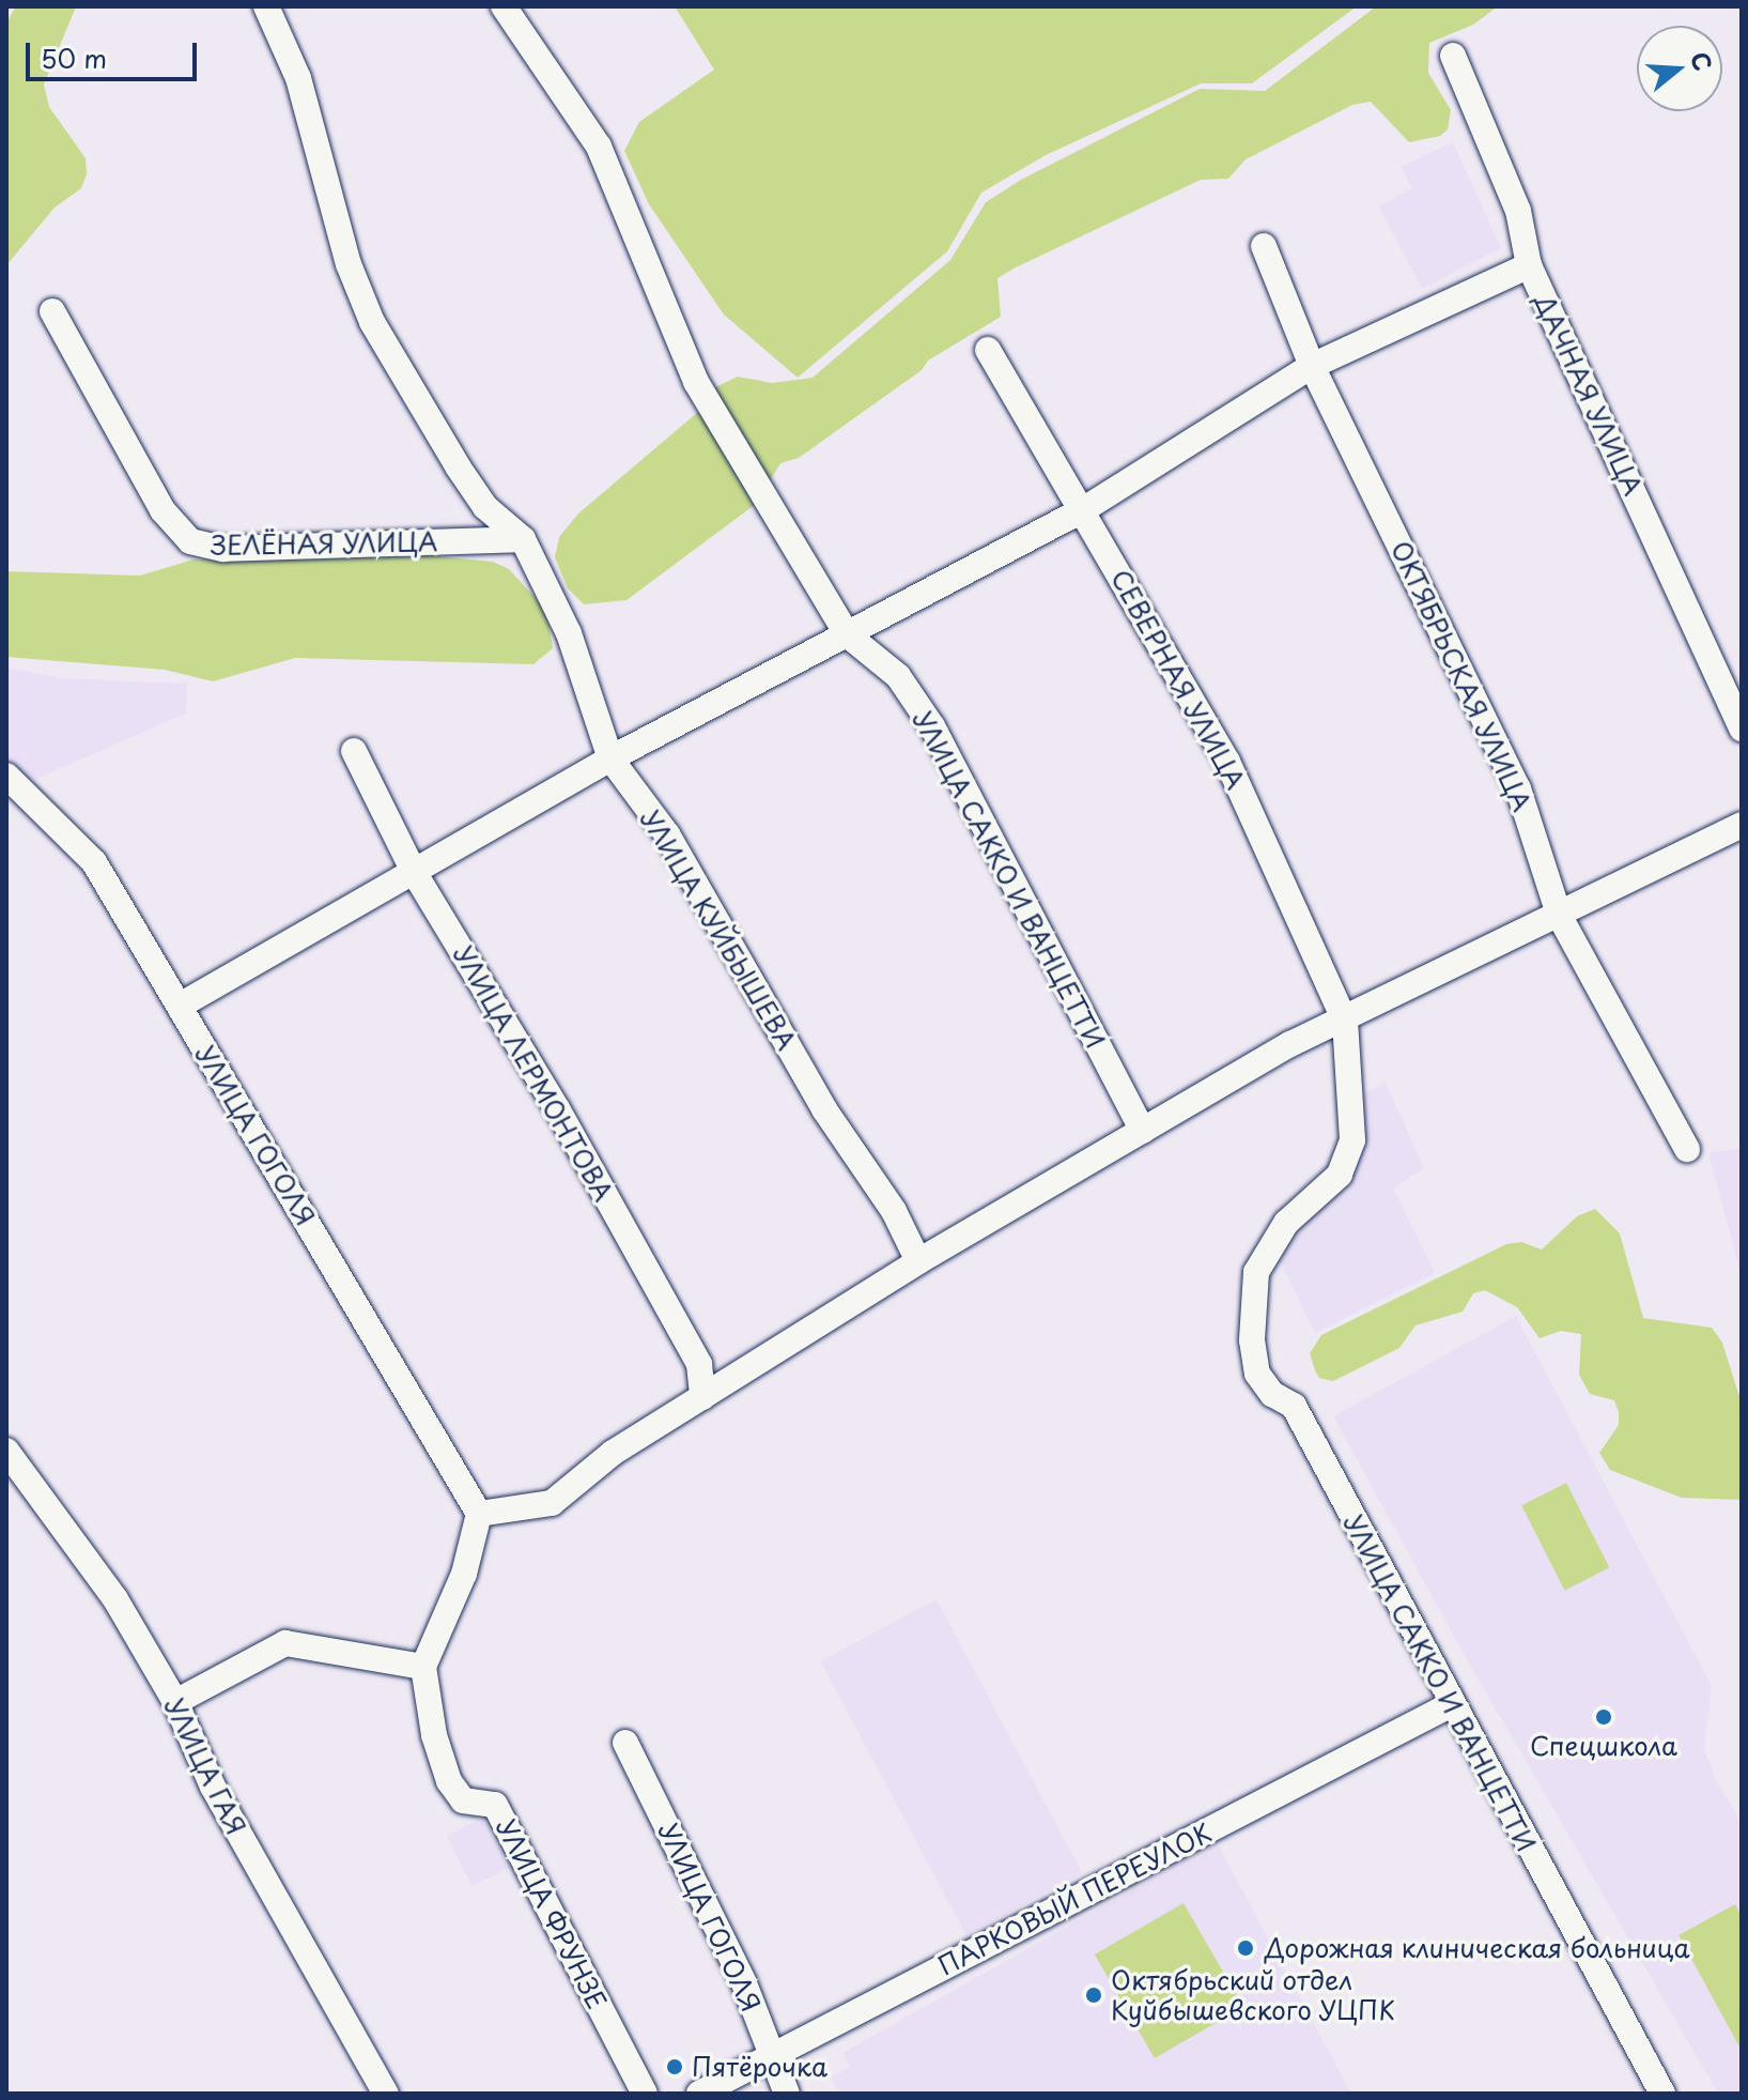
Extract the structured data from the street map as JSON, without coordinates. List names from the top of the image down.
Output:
{
  "streets": {
    "street": [
      "ДАЧНАЯ УЛИЦА",
      "ЗЕЛЁНАЯ УЛИЦА",
      "ОКТЯБРЬСКАЯ УЛИЦА",
      "СЕВЕРНАЯ УЛИЦА",
      "УЛИЦА САККО И ВАНЦЕТТИ",
      "УЛИЦА КУЙБЫШЕВА",
      "УЛИЦА ЛЕРМОНТОВА",
      "УЛИЦА ГОГОЛЯ",
      "УЛИЦА ГАЯ",
      "ПАРКОВЫЙ ПЕРЕУЛОК",
      "УЛИЦА ФРУНЗЕ"
    ]
  },
  "crossings": [
    ["ЗЕЛЁНАЯ УЛИЦА", "УЛИЦА КУЙБЫШЕВА"],
    ["СЕВЕРНАЯ УЛИЦА", "УЛИЦА САККО И ВАНЦЕТТИ"],
    ["УЛИЦА САККО И ВАНЦЕТТИ", "ПАРКОВЫЙ ПЕРЕУЛОК"],
    ["УЛИЦА ГОГОЛЯ", "ПАРКОВЫЙ ПЕРЕУЛОК"]
  ],
  "places": [
    "Спецшкола",
    "Дорожная клиническая больница",
    "Октябрьский отдел Куйбышевского УЦПК",
    "Пятёрочка"
  ],
  "scale_bar": "50 m",
  "north": "right"
}
